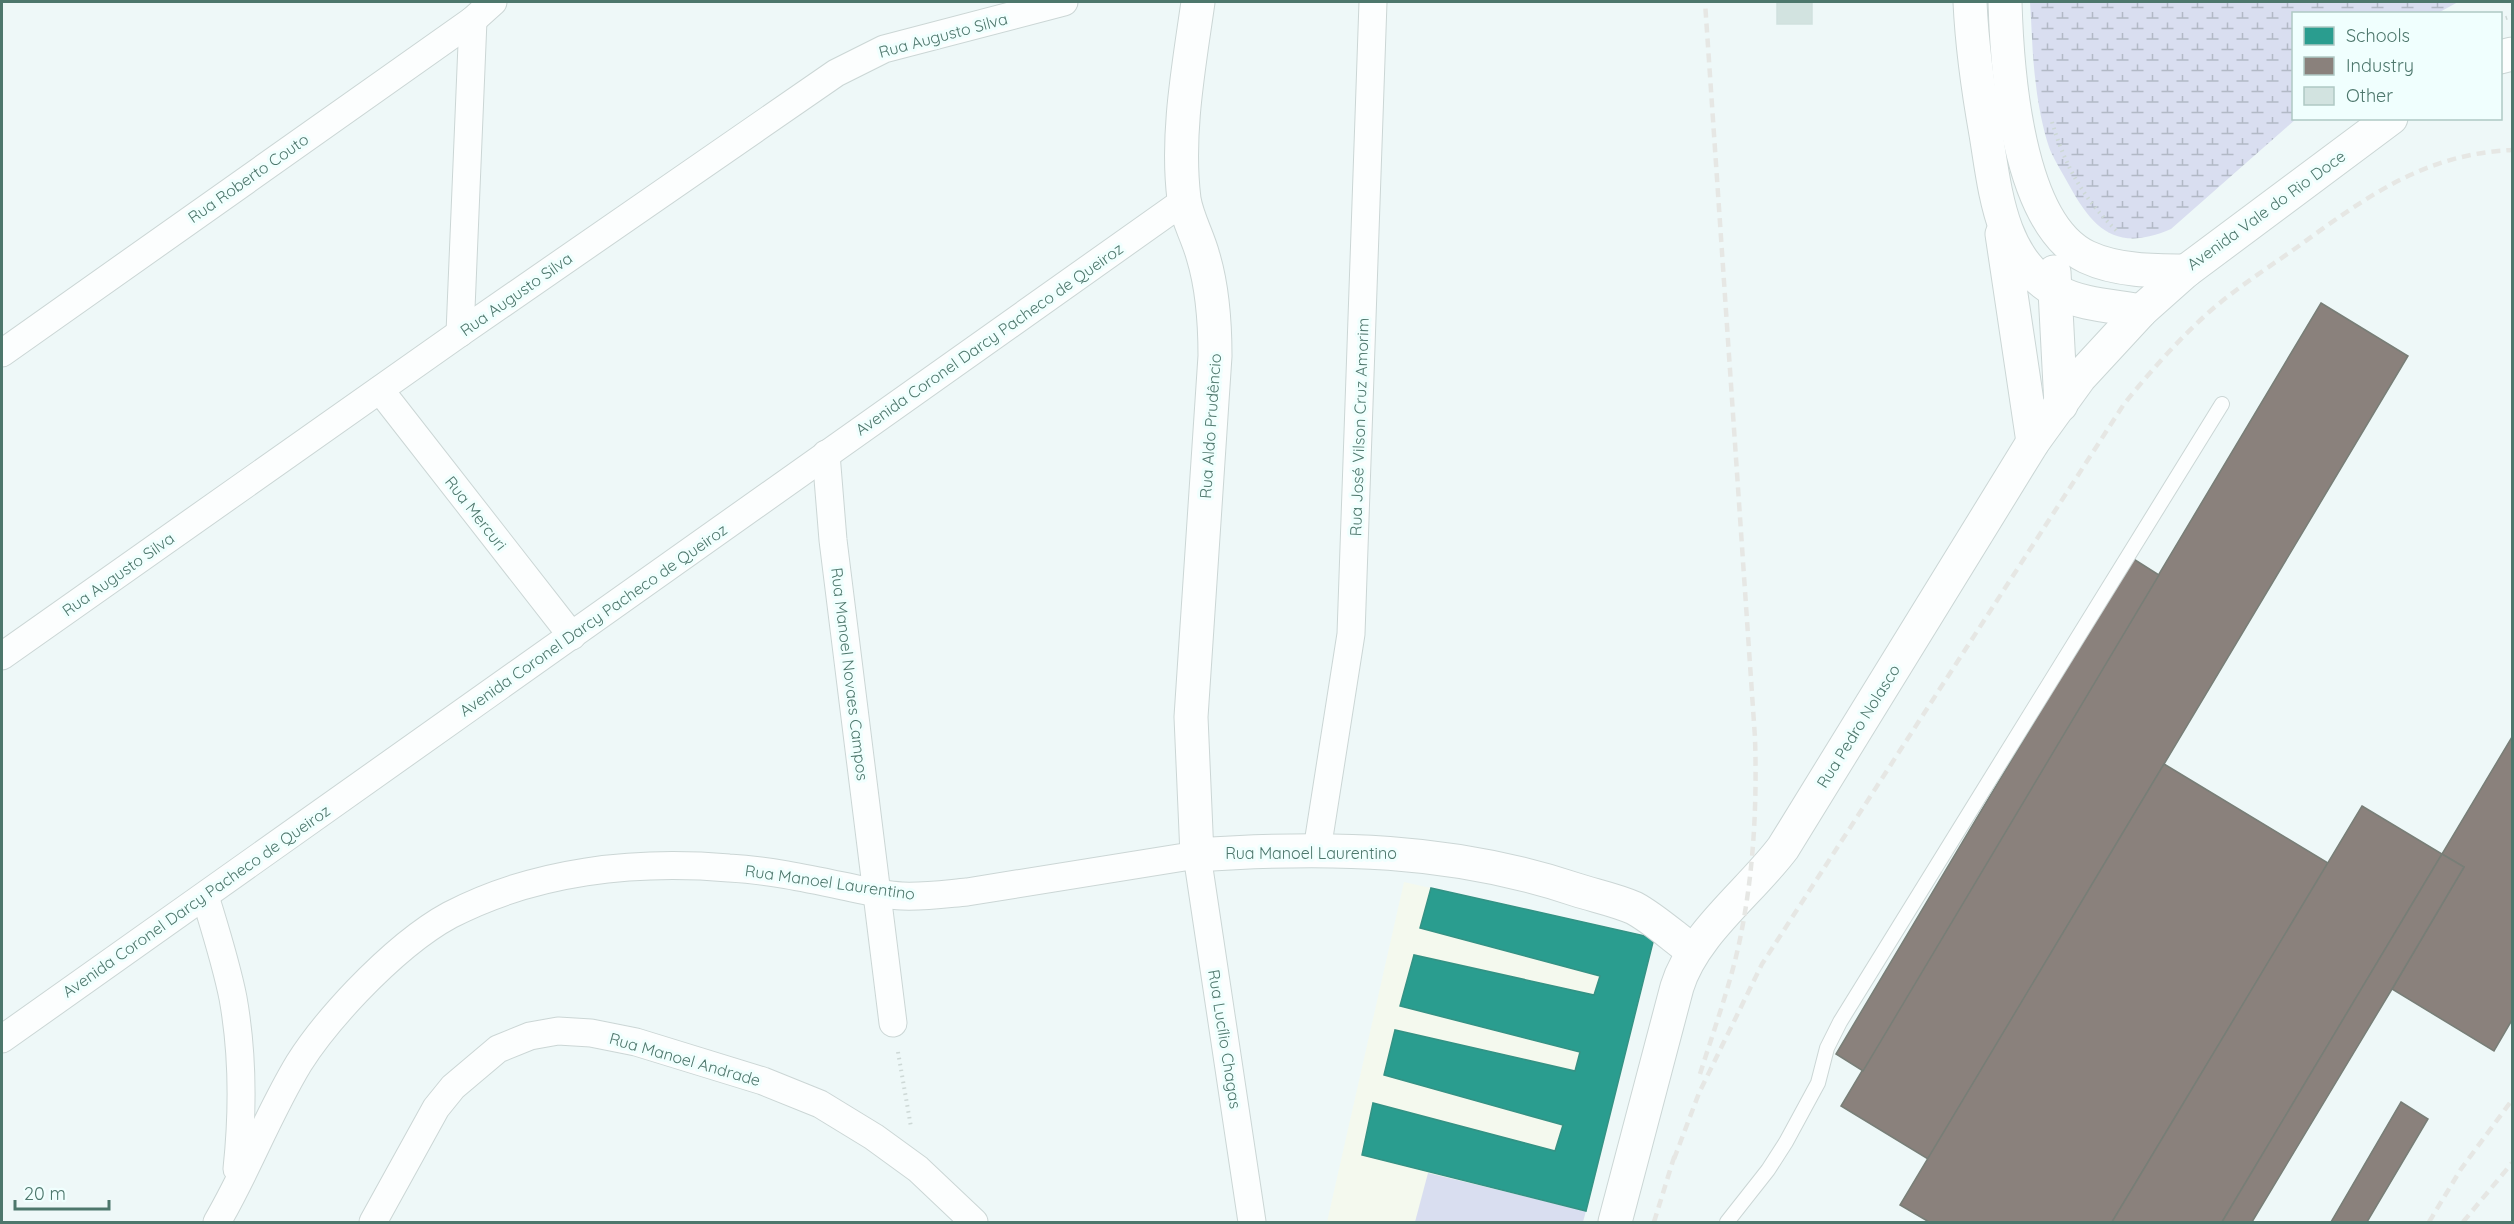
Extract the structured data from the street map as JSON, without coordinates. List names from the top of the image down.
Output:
{
  "streets": {
    "street": [
      "Rua Augusto Silva",
      "Rua Roberto Couto",
      "Avenida Vale do Rio Doce",
      "Avenida Coronel Darcy Pacheco de Queiroz",
      "Rua Aldo Prudêncio",
      "Rua José Vilson Cruz Amorim",
      "Rua Mercuri",
      "Rua Manoel Novaes Campos",
      "Rua Pedro Nolasco",
      "Rua Manoel Laurentino",
      "Rua Lucílio Chagas",
      "Rua Manoel Andrade"
    ]
  },
  "crossings": [
    ["Rua Augusto Silva", "Rua Mercuri"],
    ["Avenida Vale do Rio Doce", "Rua Pedro Nolasco"],
    ["Avenida Coronel Darcy Pacheco de Queiroz", "Rua Aldo Prudêncio"],
    ["Avenida Coronel Darcy Pacheco de Queiroz", "Rua Mercuri"],
    ["Avenida Coronel Darcy Pacheco de Queiroz", "Rua Manoel Novaes Campos"],
    ["Rua Aldo Prudêncio", "Rua Manoel Laurentino"],
    ["Rua Aldo Prudêncio", "Rua Lucílio Chagas"],
    ["Rua José Vilson Cruz Amorim", "Rua Manoel Laurentino"],
    ["Rua Manoel Novaes Campos", "Rua Manoel Laurentino"],
    ["Rua Pedro Nolasco", "Rua Manoel Laurentino"],
    ["Rua Manoel Laurentino", "Rua Lucílio Chagas"]
  ],
  "legend": ["Schools", "Industry", "Other"],
  "scale_bar": "20 m"
}
